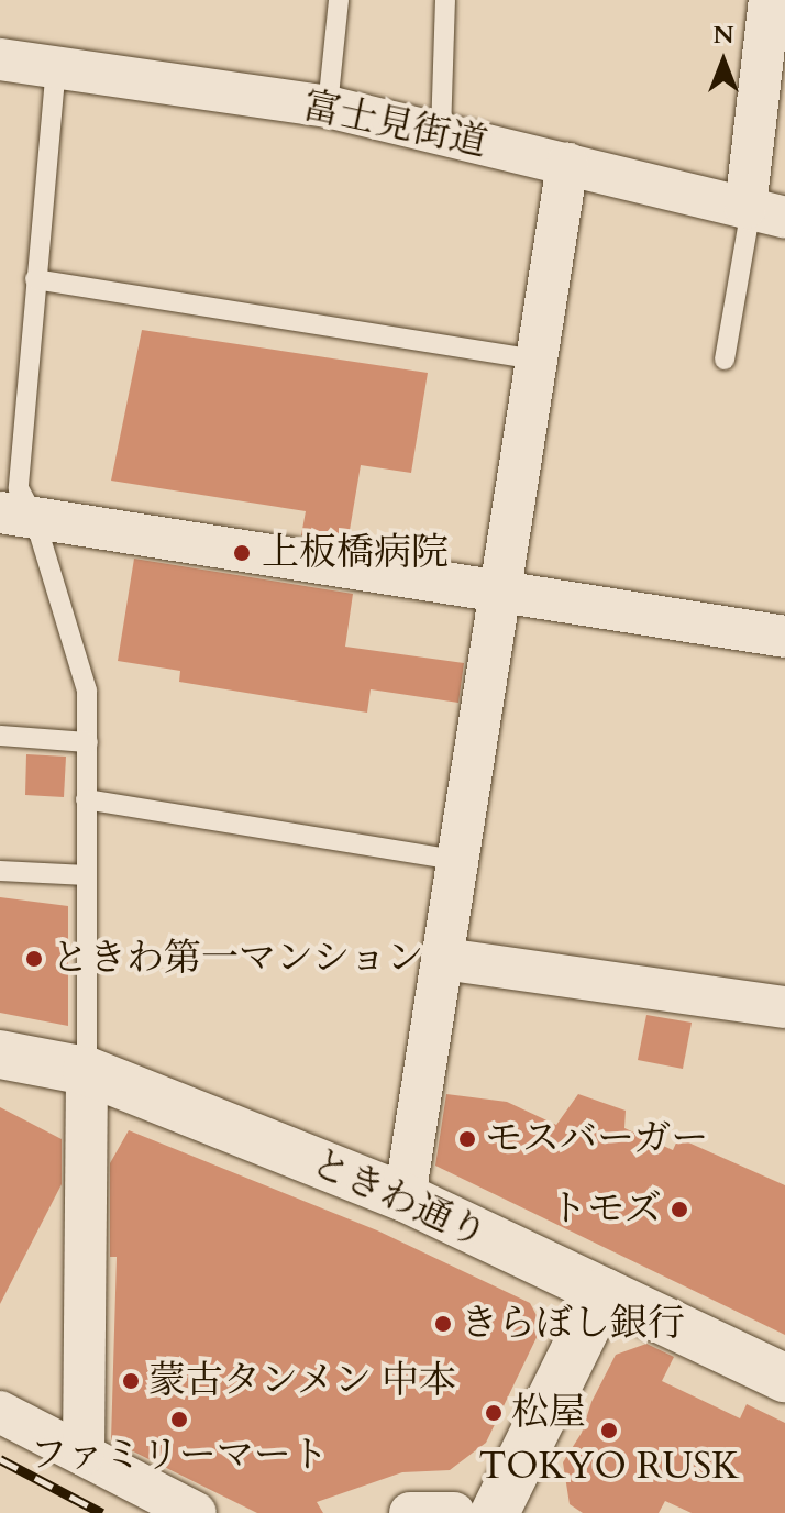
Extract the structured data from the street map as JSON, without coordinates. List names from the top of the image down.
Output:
{
  "streets": {
    "street": ["富士見街道", "ときわ通り"]
  },
  "places": [
    "上板橋病院",
    "ときわ第一マンション",
    "モスバーガー",
    "トモズ",
    "きらぼし銀行",
    "蒙古タンメン 中本",
    "松屋",
    "ファミリーマート",
    "TOKYO RUSK"
  ],
  "north": "top"
}
